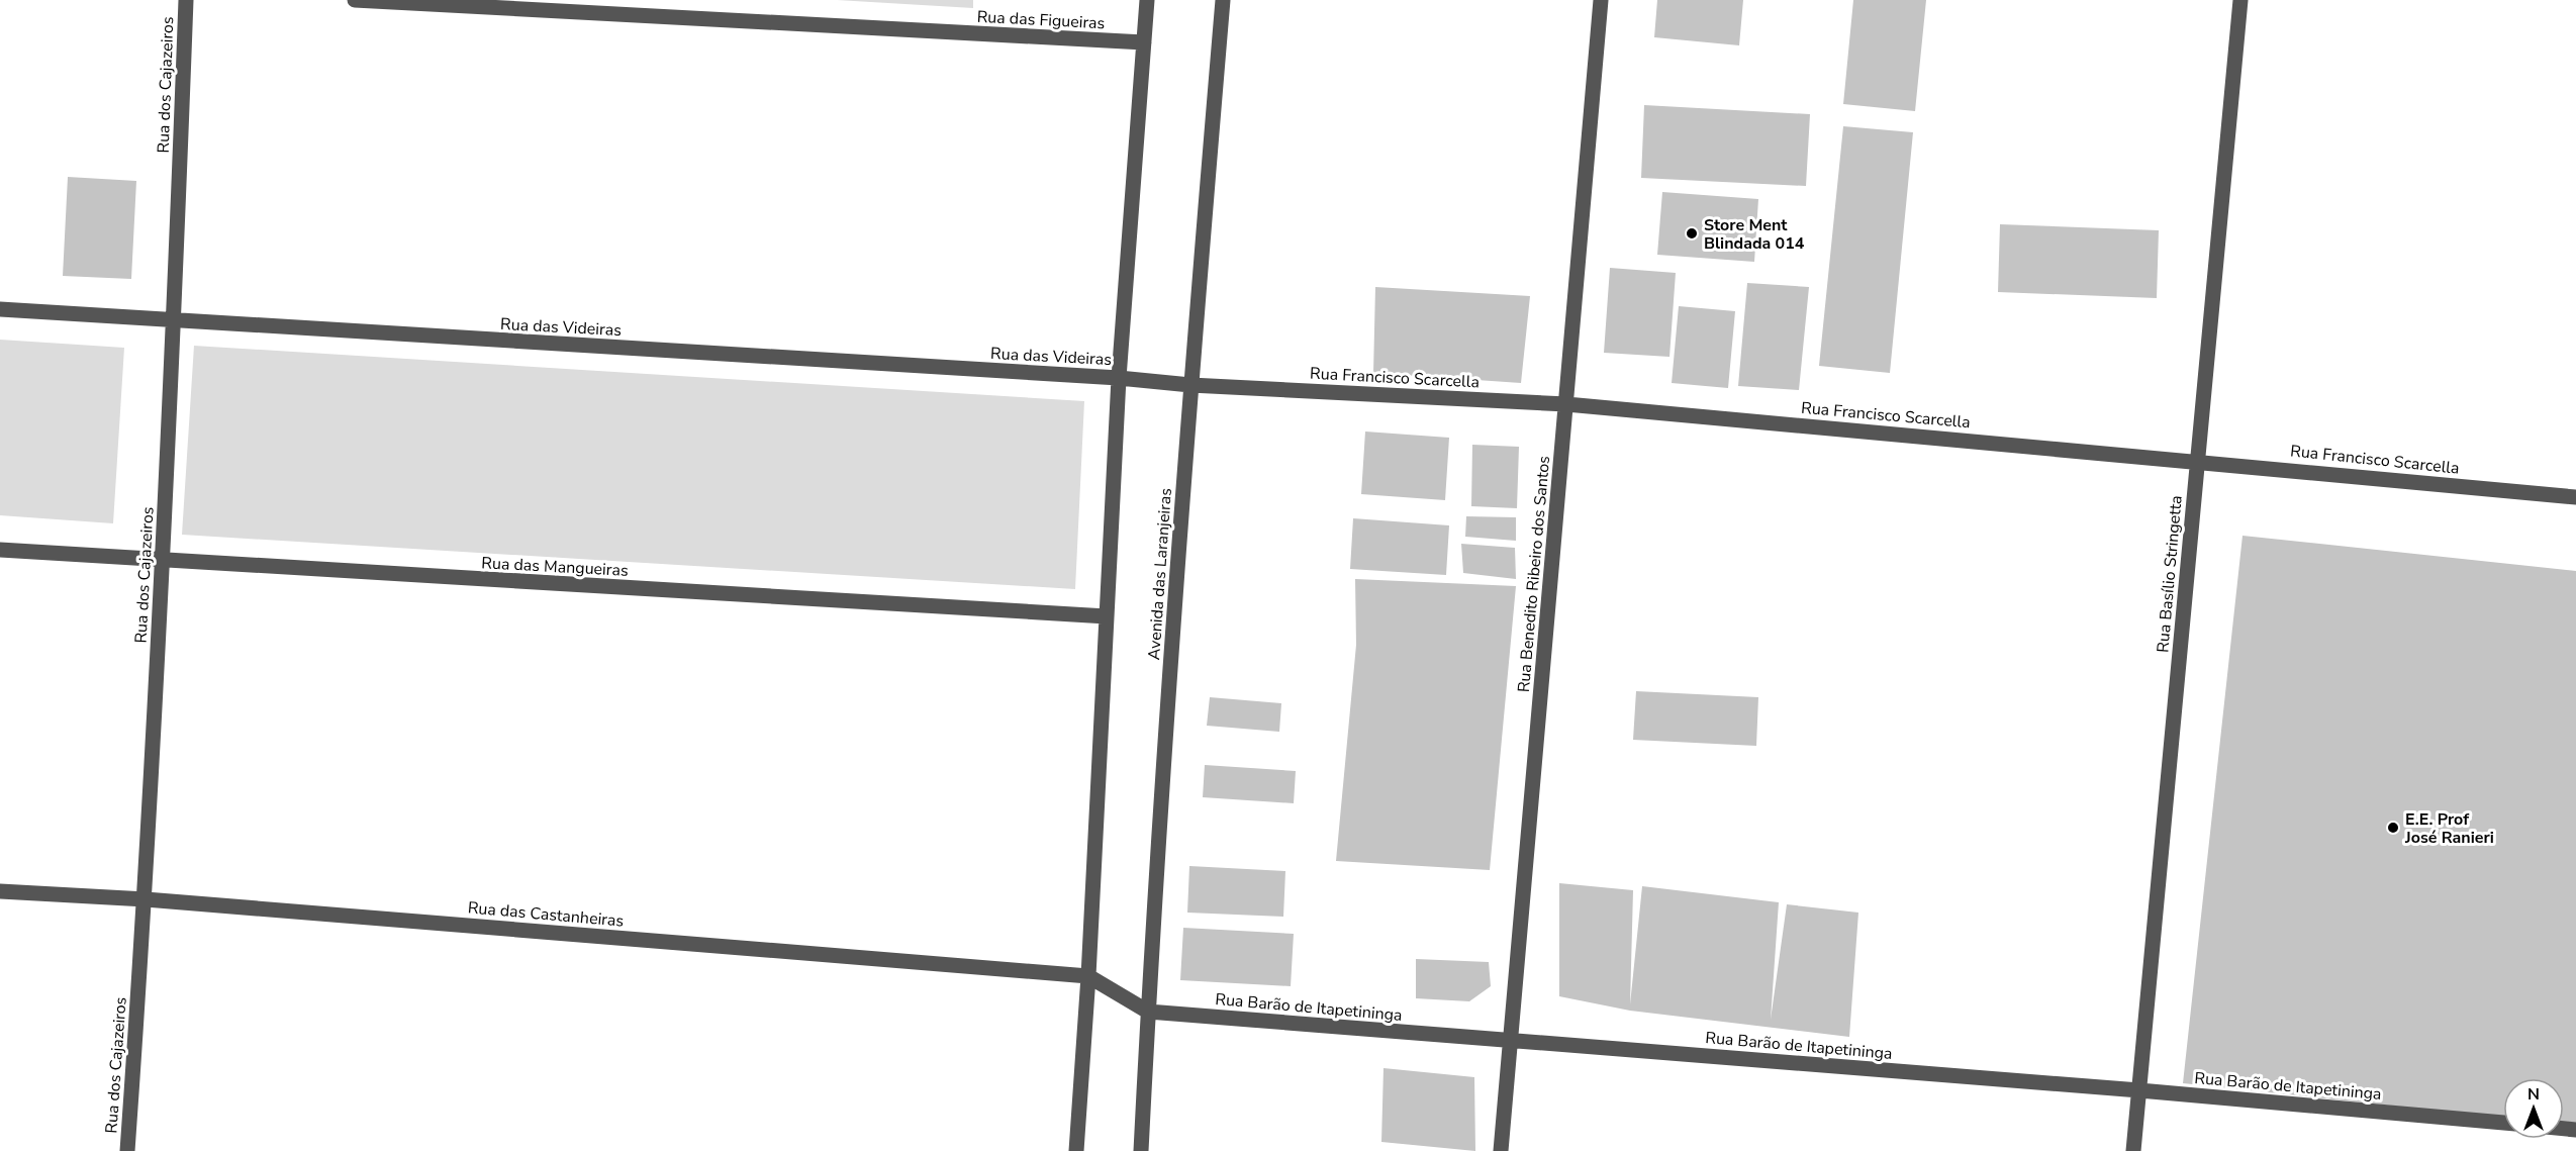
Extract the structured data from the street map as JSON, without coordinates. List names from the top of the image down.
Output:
{
  "streets": {
    "street": [
      "Rua das Figueiras",
      "Rua dos Cajazeiros",
      "Rua das Videiras",
      "Rua Francisco Scarcella",
      "Rua das Mangueiras",
      "Avenida das Laranjeiras",
      "Rua Benedito Ribeiro dos Santos",
      "Rua Basílio Stringetta",
      "Rua das Castanheiras",
      "Rua Barão de Itapetininga"
    ]
  },
  "crossings": [
    ["Rua dos Cajazeiros", "Rua das Videiras"],
    ["Rua dos Cajazeiros", "Rua das Mangueiras"],
    ["Rua dos Cajazeiros", "Rua das Castanheiras"],
    ["Rua das Videiras", "Rua Francisco Scarcella"],
    ["Rua das Videiras", "Avenida das Laranjeiras"],
    ["Rua Francisco Scarcella", "Avenida das Laranjeiras"],
    ["Rua Francisco Scarcella", "Rua Benedito Ribeiro dos Santos"],
    ["Rua Francisco Scarcella", "Rua Basílio Stringetta"],
    ["Avenida das Laranjeiras", "Rua Barão de Itapetininga"],
    ["Rua Benedito Ribeiro dos Santos", "Rua Barão de Itapetininga"],
    ["Rua Basílio Stringetta", "Rua Barão de Itapetininga"],
    ["Rua das Castanheiras", "Rua Barão de Itapetininga"]
  ],
  "places": ["Store Ment Blindada 014", "E.E. Prof José Ranieri"],
  "north": "top"
}
